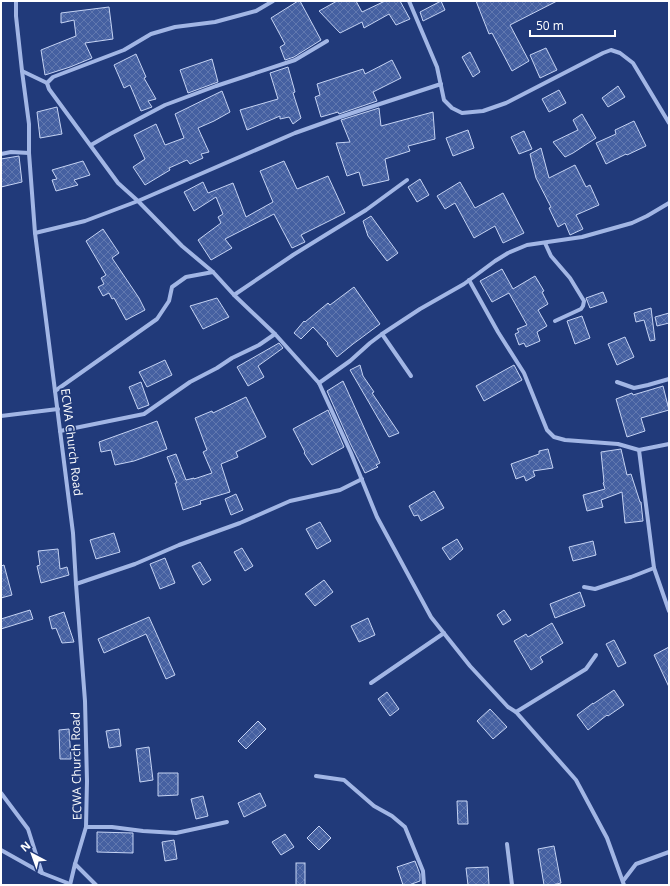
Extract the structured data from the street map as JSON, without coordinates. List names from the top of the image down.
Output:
{
  "streets": {
    "street": ["ECWA Church Road"]
  },
  "scale_bar": "50 m",
  "north": "top left"
}
